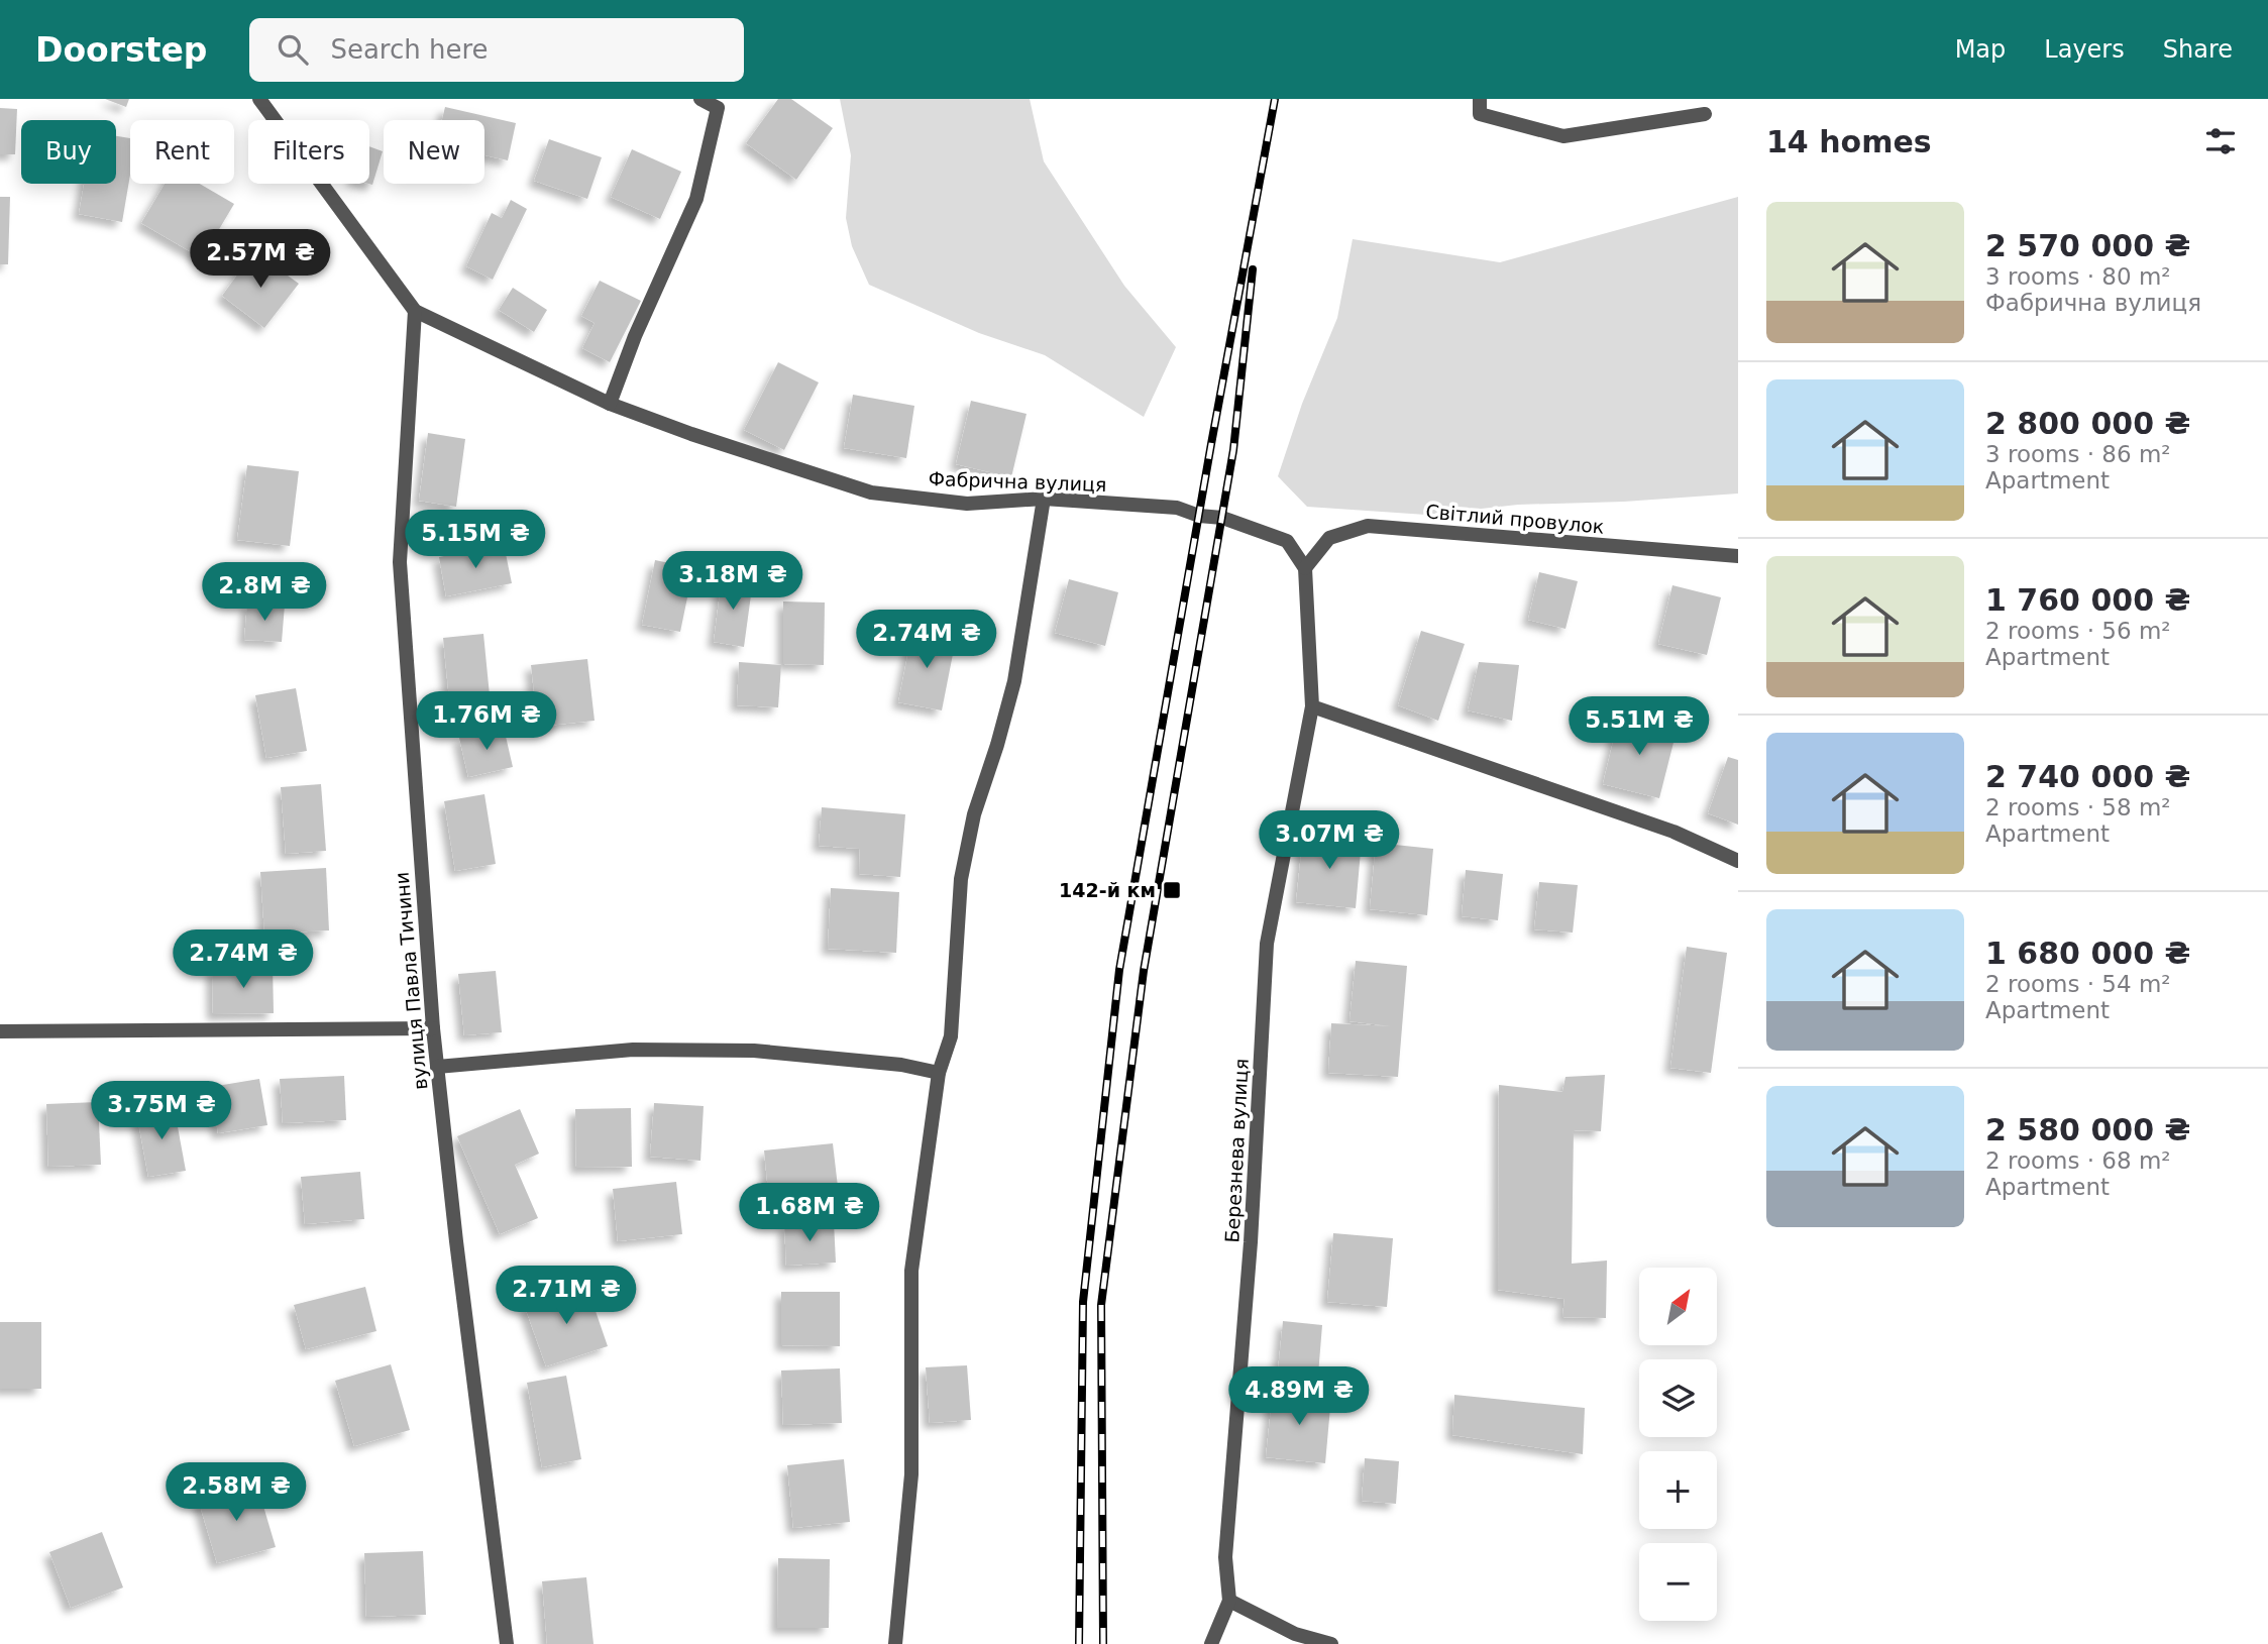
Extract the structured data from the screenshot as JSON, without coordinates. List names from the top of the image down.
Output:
{
  "streets": {
    "street": [
      "Фабрична вулиця",
      "Світлий провулок",
      "вулиця Павла Тичини",
      "Березнева вулиця"
    ]
  },
  "crossings": [
    ["Фабрична вулиця", "Світлий провулок"],
    ["Фабрична вулиця", "вулиця Павла Тичини"]
  ],
  "places": {
    "transit": ["142-й км"]
  },
  "north": "top right",
  "page": {
    "header": "Doorstep",
    "search": "Search here",
    "nav": ["Map", "Layers", "Share"],
    "heading": "14 homes",
    "chip": [
      "Buy",
      "Rent",
      "Filters",
      "New"
    ],
    "list": [
      {
        "name": "2 570 000 ₴",
        "note": "3 rooms · 80 m² · Фабрична вулиця"
      },
      {
        "name": "2 800 000 ₴",
        "note": "3 rooms · 86 m² · Apartment"
      },
      {
        "name": "1 760 000 ₴",
        "note": "2 rooms · 56 m² · Apartment"
      },
      {
        "name": "2 740 000 ₴",
        "note": "2 rooms · 58 m² · Apartment"
      },
      {
        "name": "1 680 000 ₴",
        "note": "2 rooms · 54 m² · Apartment"
      },
      {
        "name": "2 580 000 ₴",
        "note": "2 rooms · 68 m² · Apartment"
      }
    ],
    "price": [
      "2.57M ₴",
      "5.15M ₴",
      "3.18M ₴",
      "2.8M ₴",
      "2.74M ₴",
      "1.76M ₴",
      "5.51M ₴",
      "3.07M ₴",
      "2.74M ₴",
      "3.75M ₴",
      "1.68M ₴",
      "2.71M ₴",
      "4.89M ₴",
      "2.58M ₴"
    ],
    "map_buttons": ["+", "−"]
  }
}
